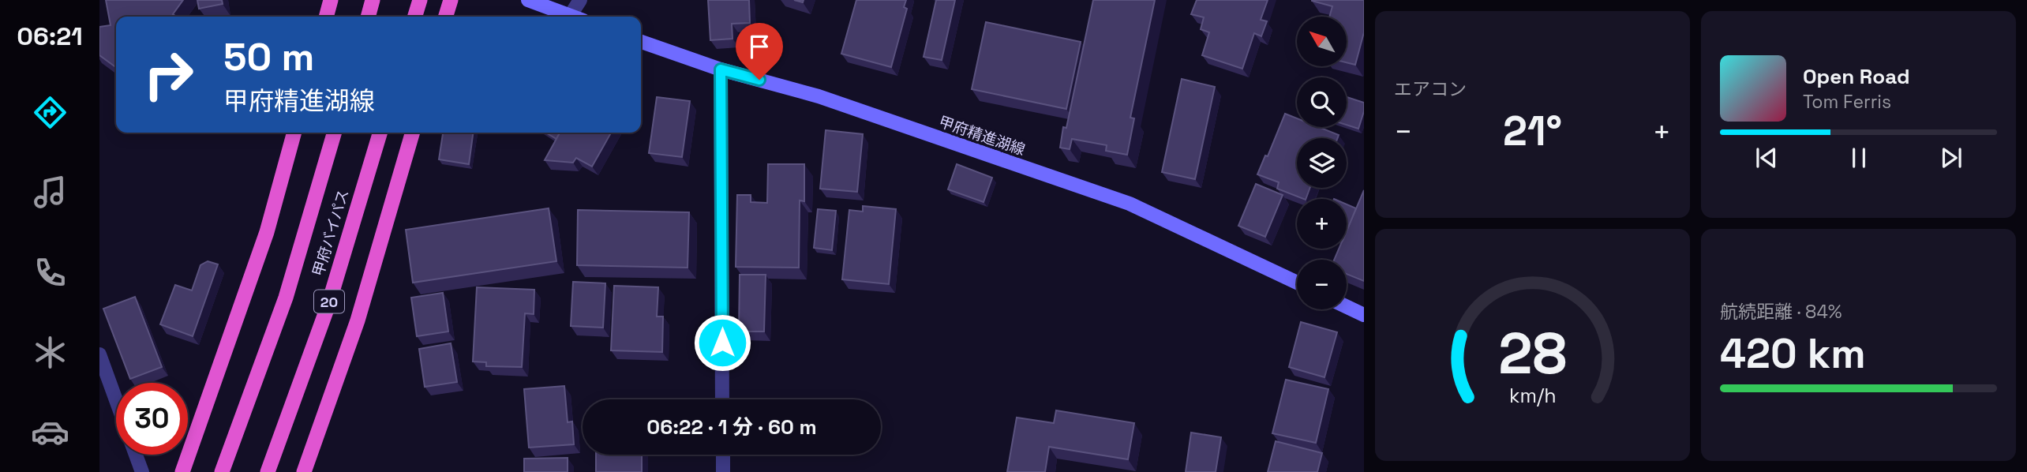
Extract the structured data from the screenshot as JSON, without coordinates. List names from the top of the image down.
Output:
{
  "streets": {
    "highway": ["甲府バイパス", "20"],
    "main road": ["甲府精進湖線"]
  },
  "north": "top left",
  "page": {
    "tabs": "06:21",
    "tile": [
      "エアコン",
      ["航続距離 · 84%", "420 km"]
    ],
    "map_buttons": ["+", "−"],
    "turn": ["50 m", "甲府精進湖線"],
    "song": ["Open Road", "Tom Ferris"],
    "heat": ["−", "21°", "+"],
    "limit": "30",
    "trip": "06:22 · 1 分 · 60 m",
    "gauge": ["28", "km/h"]
  }
}
